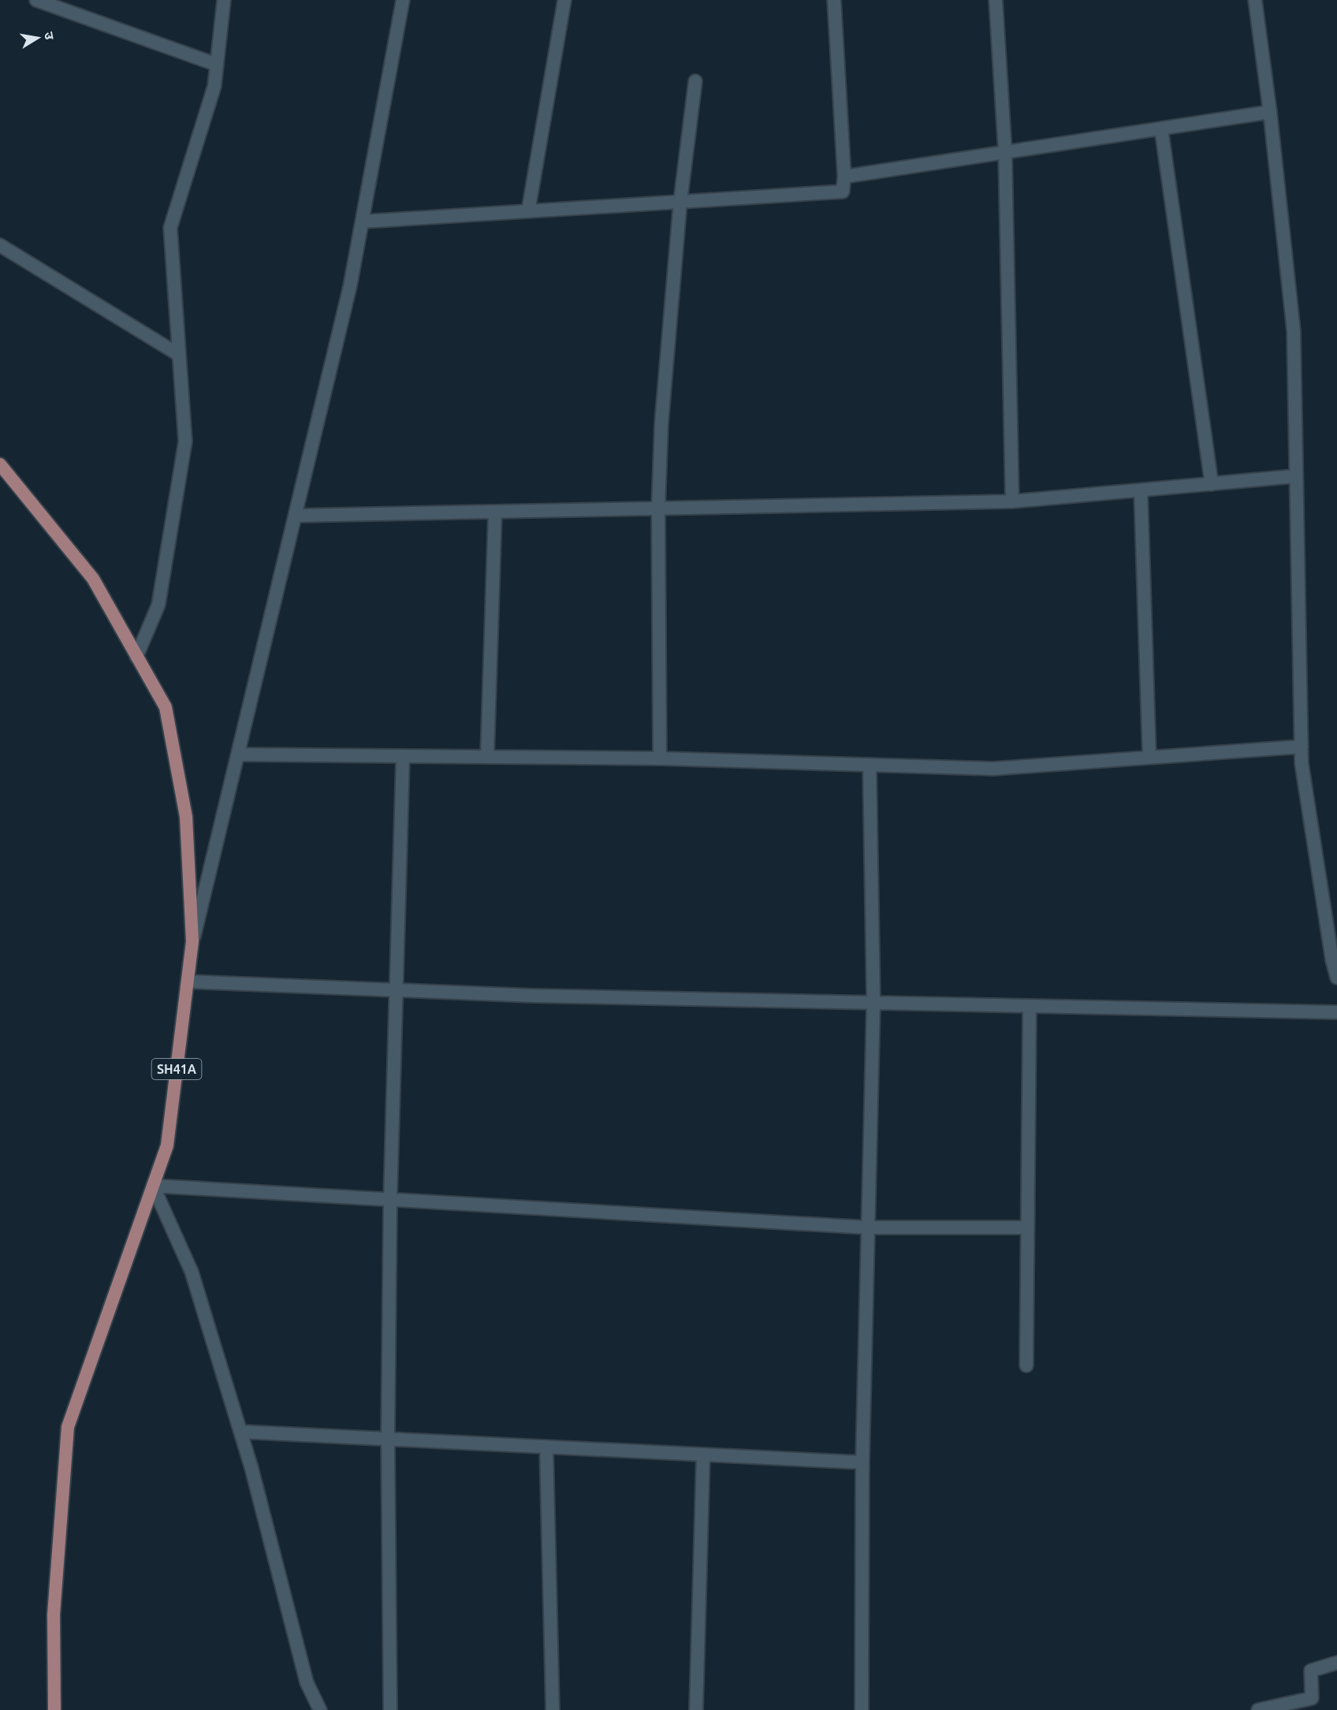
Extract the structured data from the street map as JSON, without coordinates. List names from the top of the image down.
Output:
{
  "streets": {
    "main road": ["SH41A"]
  },
  "north": "right"
}
